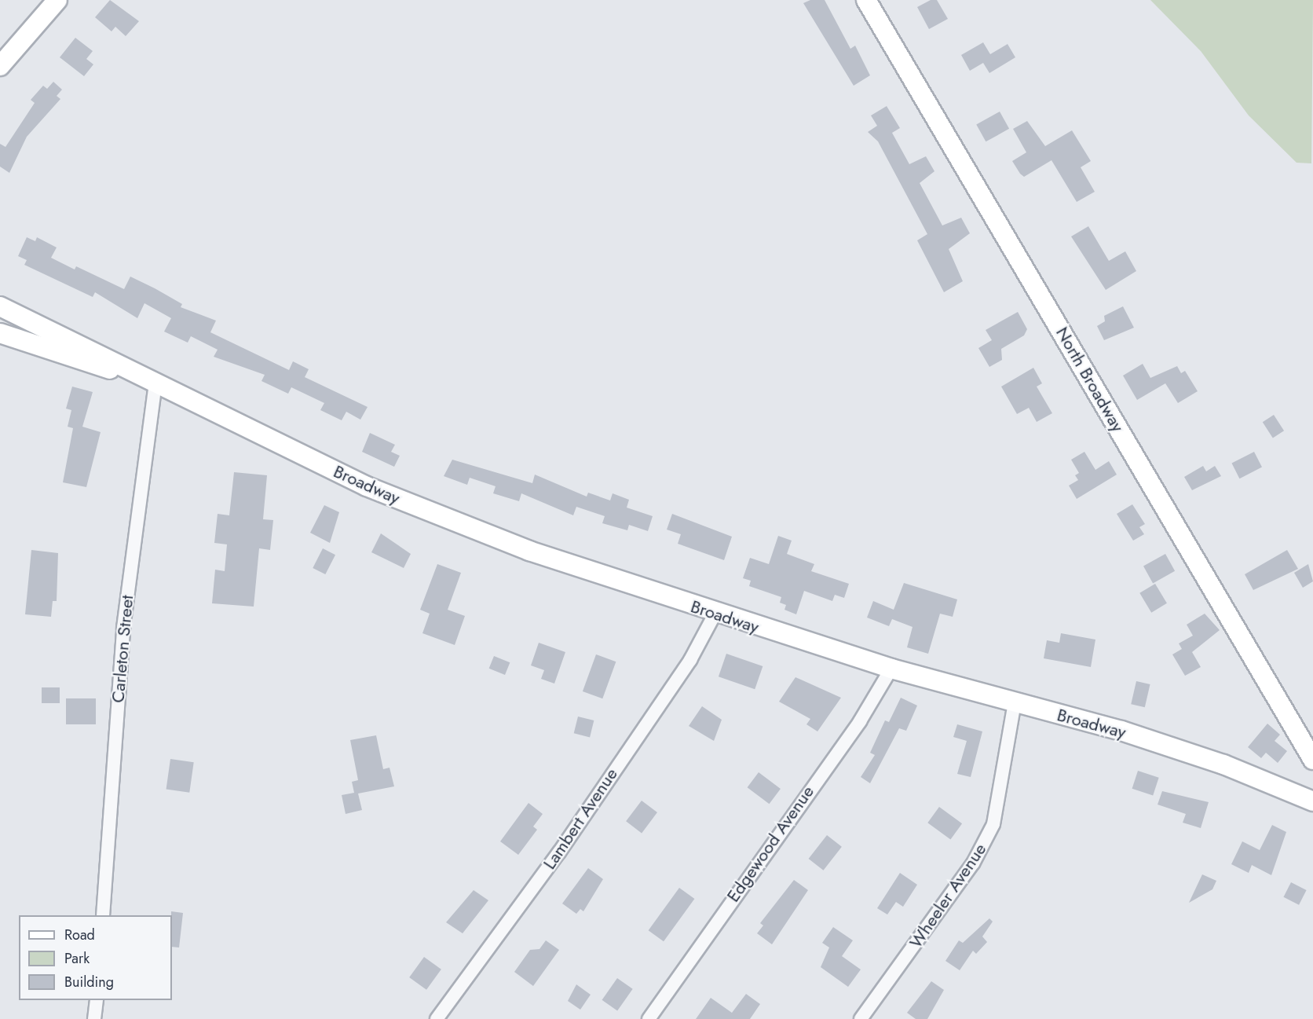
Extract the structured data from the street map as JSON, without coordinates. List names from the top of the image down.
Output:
{
  "streets": {
    "main road": ["North Broadway", "Broadway"],
    "street": [
      "Carleton Street",
      "Lambert Avenue",
      "Edgewood Avenue",
      "Wheeler Avenue"
    ]
  },
  "crossings": [
    ["Broadway", "Carleton Street"],
    ["Broadway", "Lambert Avenue"],
    ["Broadway", "Edgewood Avenue"],
    ["Broadway", "Wheeler Avenue"]
  ],
  "legend": ["Road", "Park", "Building"]
}
